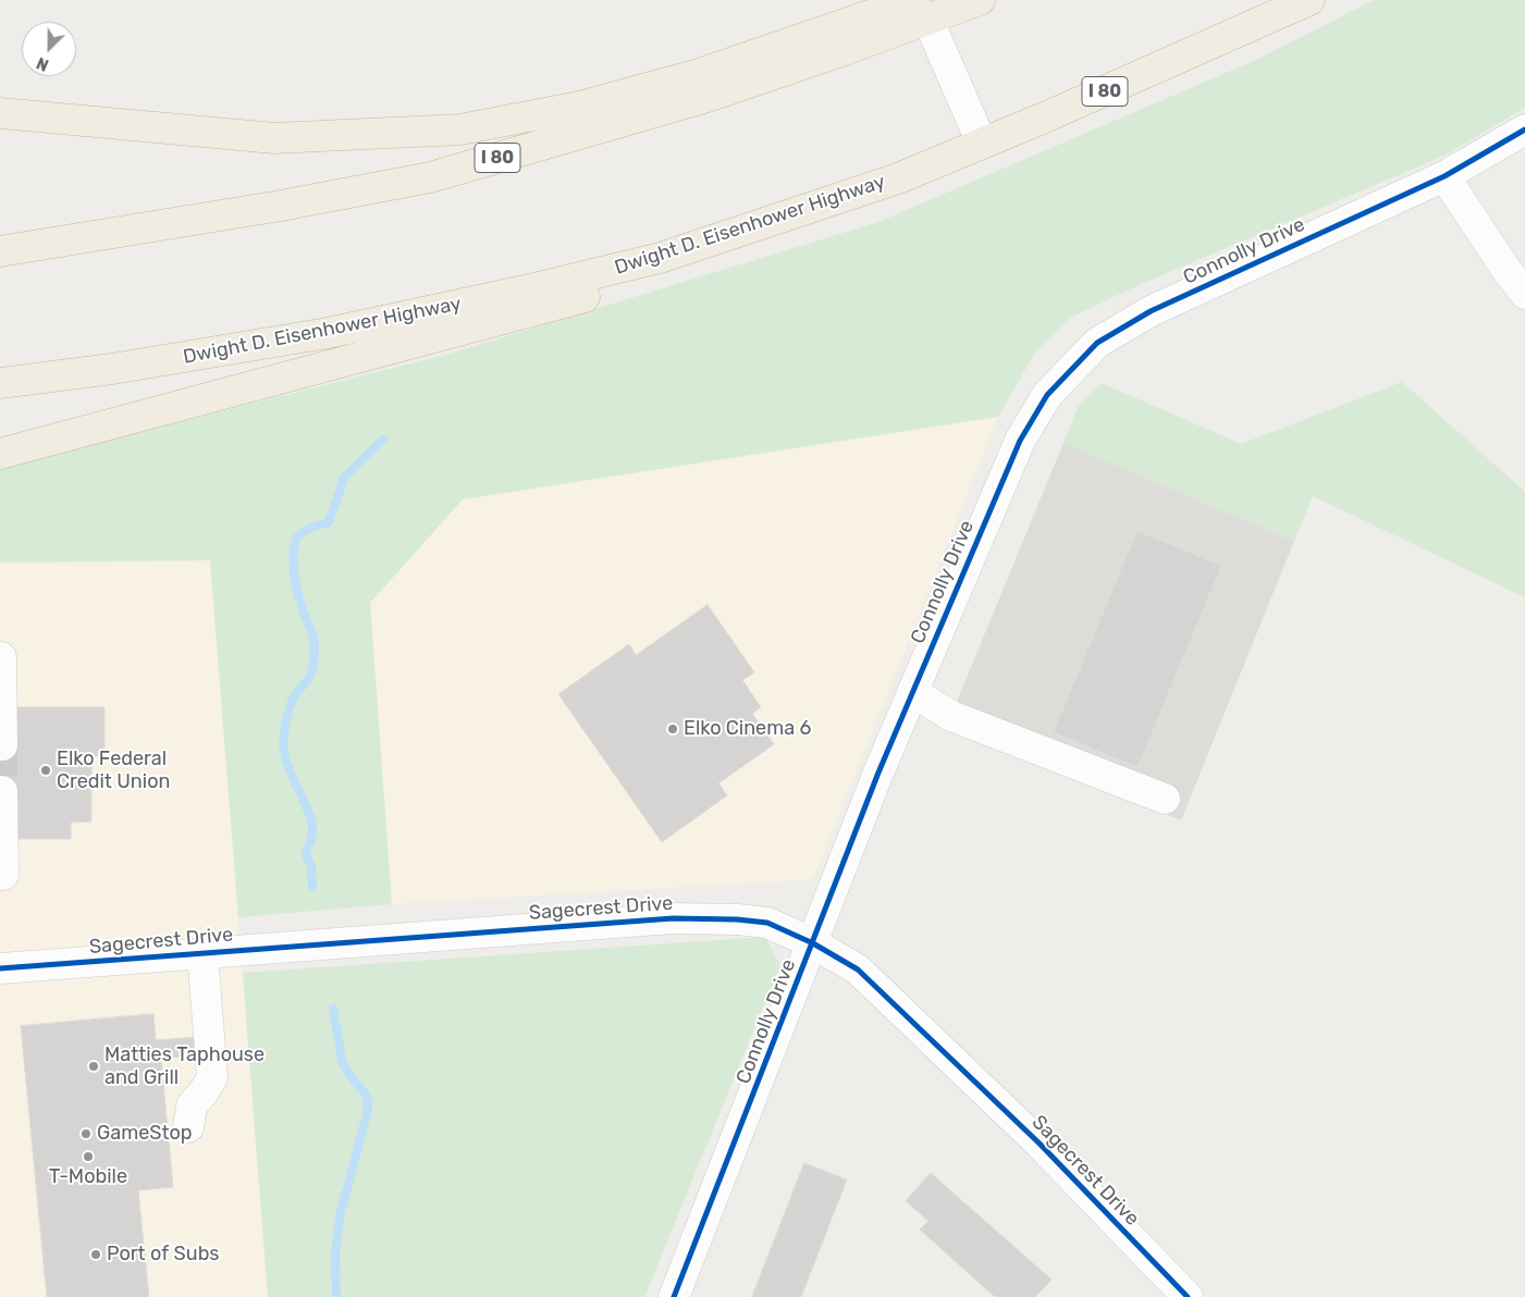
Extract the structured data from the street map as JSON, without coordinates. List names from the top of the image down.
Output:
{
  "streets": {
    "highway": ["I 80", "Dwight D. Eisenhower Highway"],
    "street": ["Connolly Drive", "Sagecrest Drive"]
  },
  "crossings": [
    ["Connolly Drive", "Sagecrest Drive"]
  ],
  "places": [
    "Elko Cinema 6",
    "Elko Federal Credit Union",
    "Matties Taphouse and Grill",
    "GameStop",
    "T-Mobile",
    "Port of Subs"
  ],
  "north": "bottom left"
}
